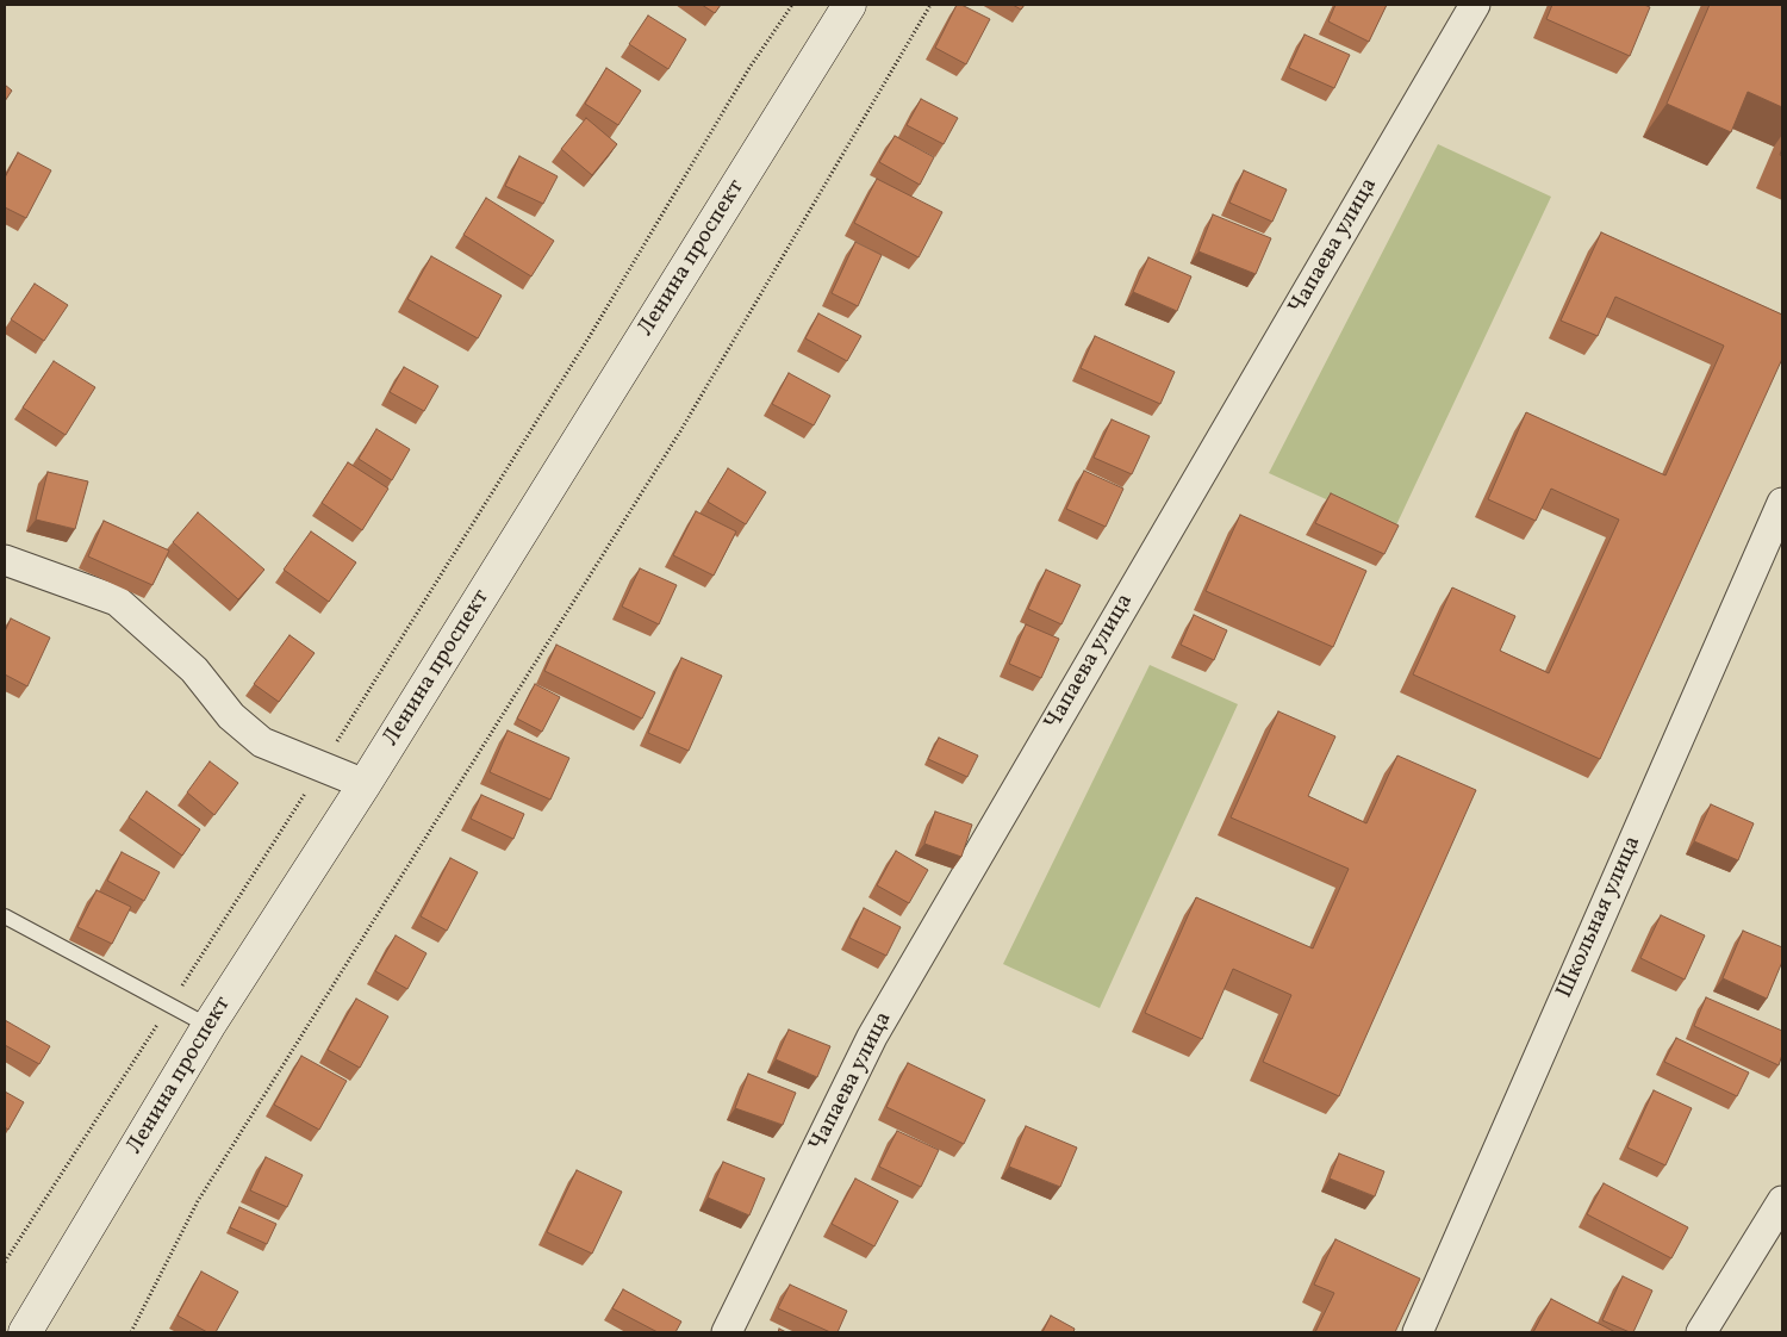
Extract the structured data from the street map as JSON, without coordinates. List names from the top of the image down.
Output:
{
  "streets": {
    "main road": ["Ленина проспект"],
    "street": ["Чапаева улица", "Школьная улица"]
  }
}
